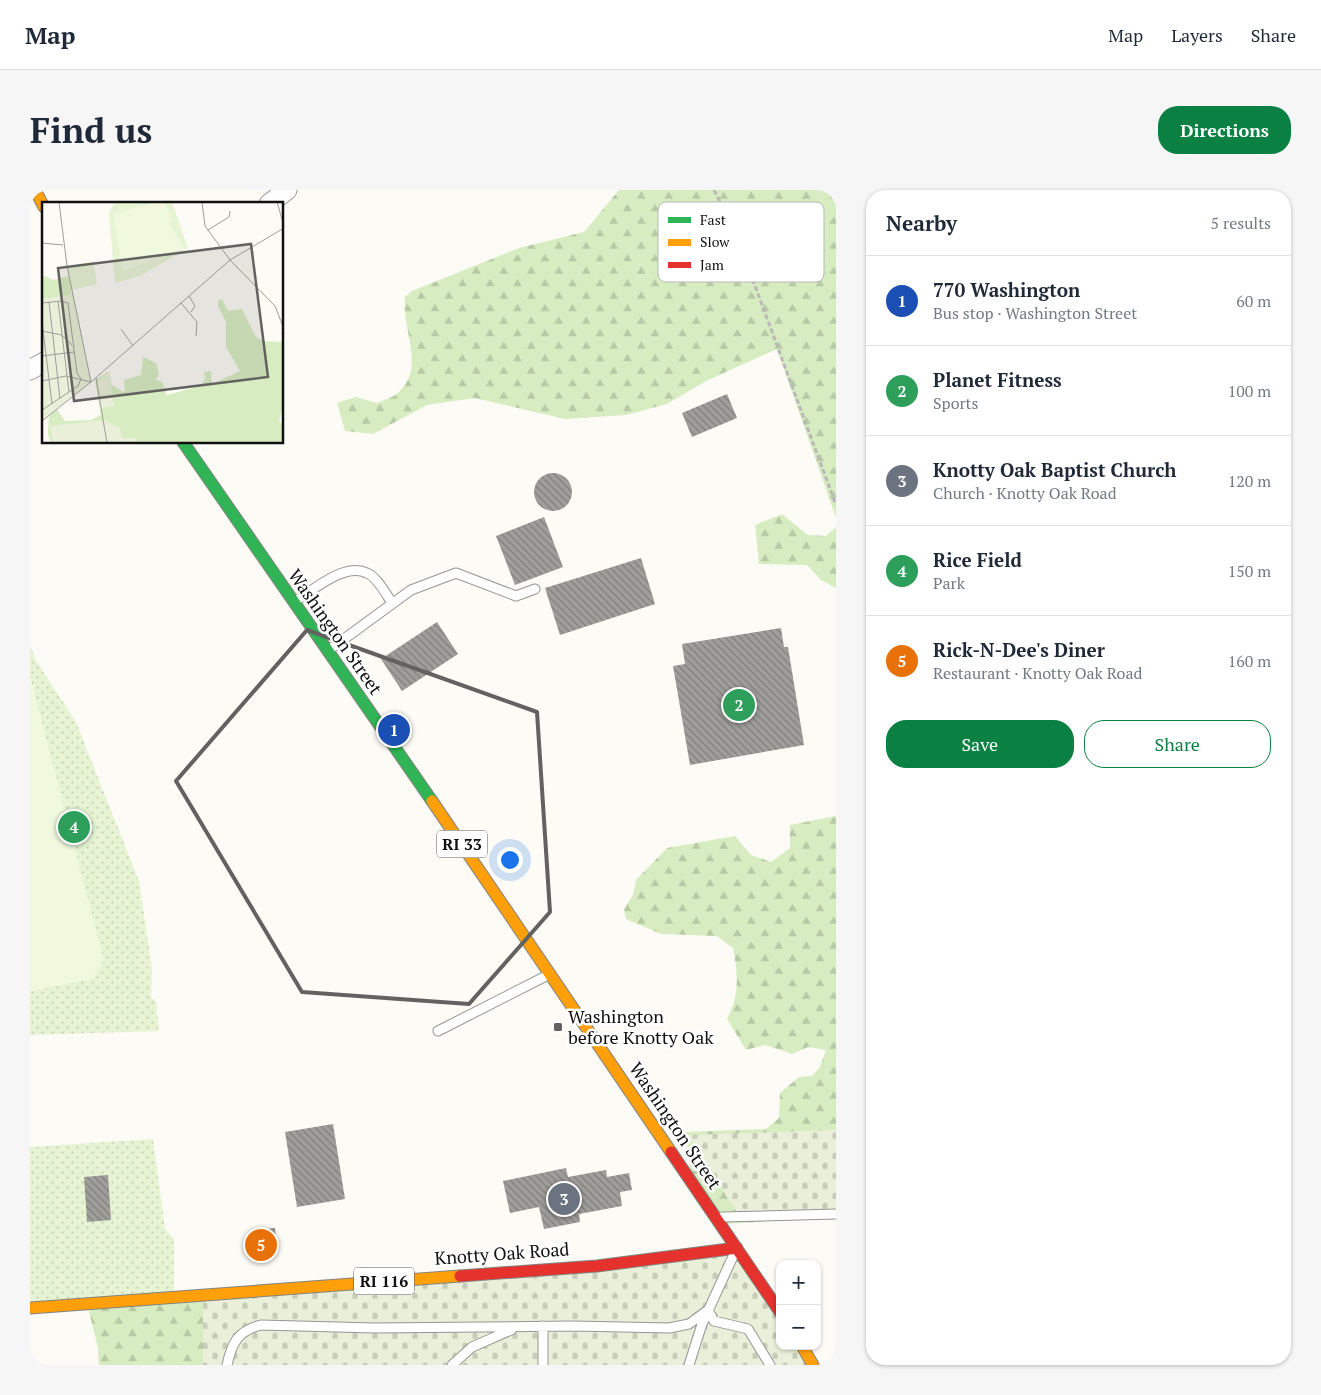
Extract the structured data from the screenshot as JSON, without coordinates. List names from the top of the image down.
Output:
{
  "streets": {
    "main road": [
      "Washington Street",
      "RI 33",
      "Knotty Oak Road",
      "RI 116"
    ]
  },
  "crossings": [
    ["Washington Street", "Knotty Oak Road"]
  ],
  "places": {
    "transit": ["Washington before Knotty Oak"]
  },
  "legend": ["Fast", "Slow", "Jam"],
  "page": {
    "header": "Map",
    "nav": ["Map", "Layers", "Share"],
    "buttons": [
      "Directions",
      ["Save", "Share"]
    ],
    "title": "Find us",
    "heading": ["Nearby", "5 results"],
    "list": [
      {
        "mark": "1",
        "name": "770 Washington",
        "note": "Bus stop · Washington Street",
        "value": "60 m"
      },
      {
        "mark": "2",
        "name": "Planet Fitness",
        "note": "Sports",
        "value": "100 m"
      },
      {
        "mark": "3",
        "name": "Knotty Oak Baptist Church",
        "note": "Church · Knotty Oak Road",
        "value": "120 m"
      },
      {
        "mark": "4",
        "name": "Rice Field",
        "note": "Park",
        "value": "150 m"
      },
      {
        "mark": "5",
        "name": "Rick-N-Dee's Diner",
        "note": "Restaurant · Knotty Oak Road",
        "value": "160 m"
      }
    ],
    "pins": [
      "2",
      "1",
      "4",
      "3",
      "5"
    ],
    "map_buttons": ["+", "−"]
  }
}
